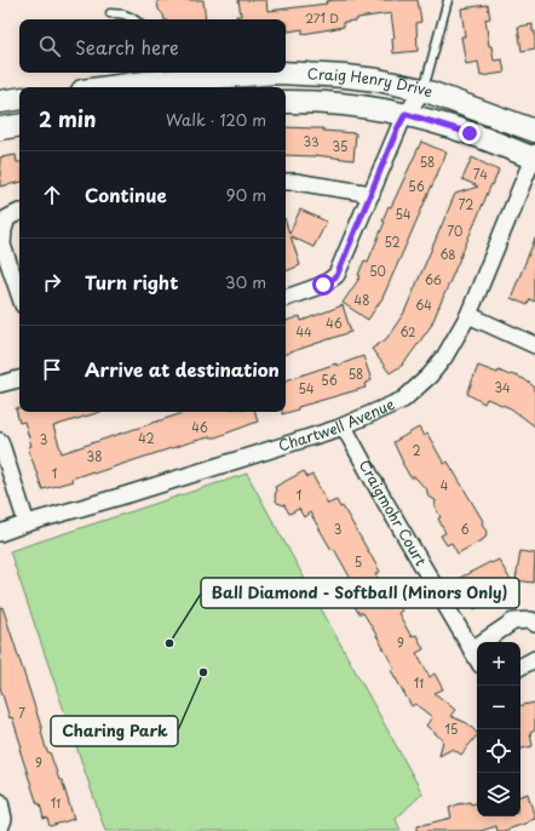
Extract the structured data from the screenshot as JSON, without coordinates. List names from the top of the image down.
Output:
{
  "streets": {
    "street": ["Craig Henry Drive", "Chartwell Avenue", "Craigmohr Court"]
  },
  "crossings": [
    ["Craig Henry Drive", "Chartwell Avenue"],
    ["Chartwell Avenue", "Craigmohr Court"]
  ],
  "places": ["Ball Diamond - Softball (Minors Only)", "Charing Park"],
  "house_numbers": [
    "271 D",
    "33",
    "35",
    "58",
    "74",
    "56",
    "72",
    "54",
    "70",
    "52",
    "68",
    "50",
    "66",
    "48",
    "64",
    "46",
    "44",
    "62",
    "58",
    "56",
    "34",
    "54",
    "46",
    "42",
    "3",
    "2",
    "38",
    "1",
    "4",
    "1",
    "3",
    "6",
    "5",
    "9",
    "11",
    "7",
    "15",
    "9",
    "11"
  ],
  "page": {
    "search": "Search here",
    "heading": ["2 min", "Walk · 120 m"],
    "list": [
      ["Continue", "90 m"],
      ["Turn right", "30 m"],
      "Arrive at destination"
    ],
    "map_buttons": ["+", "−"]
  }
}
